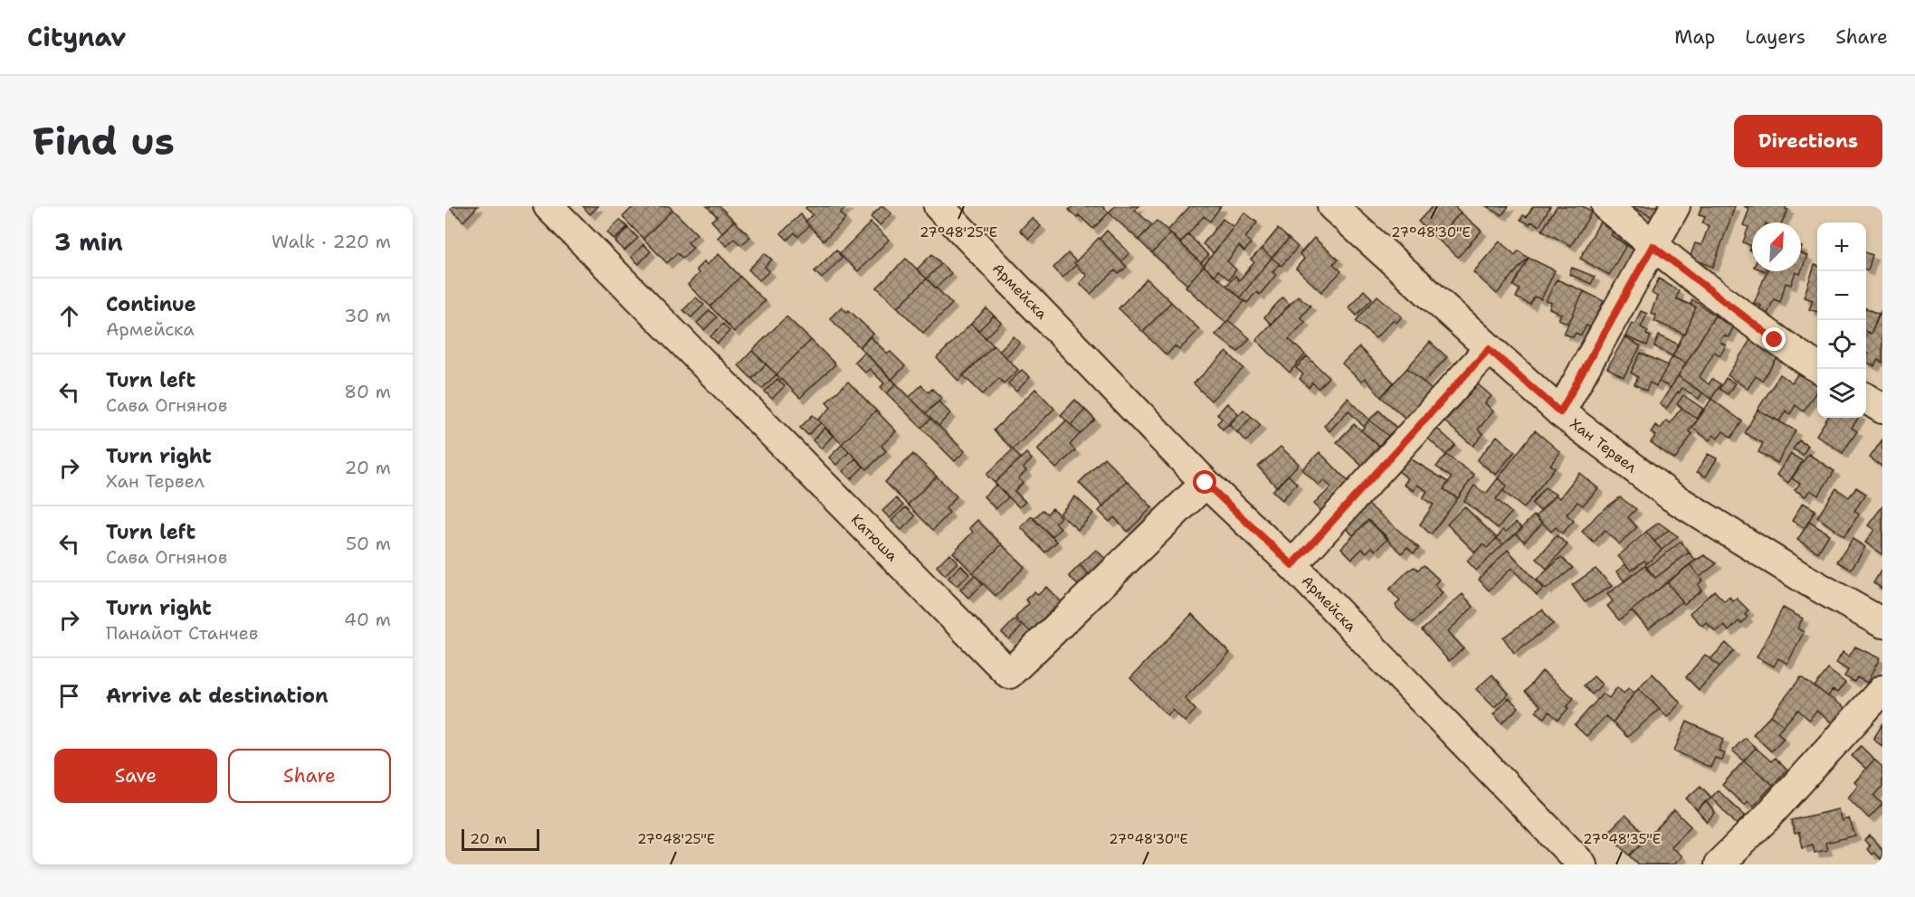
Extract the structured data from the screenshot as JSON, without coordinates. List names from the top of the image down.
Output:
{
  "streets": {
    "street": ["Армейска", "Хан Тервел", "Катюша"]
  },
  "crossings": [
    ["Армейска", "Катюша"]
  ],
  "scale_bar": "20 m",
  "north": "top right",
  "page": {
    "header": "Citynav",
    "nav": ["Map", "Layers", "Share"],
    "buttons": [
      "Directions",
      ["Save", "Share"]
    ],
    "title": "Find us",
    "heading": ["3 min", "Walk · 220 m"],
    "map_buttons": ["+", "−"],
    "list": [
      ["Continue", "Армейска", "30 m"],
      ["Turn left", "Сава Огнянов", "80 m"],
      ["Turn right", "Хан Тервел", "20 m"],
      ["Turn left", "Сава Огнянов", "50 m"],
      ["Turn right", "Панайот Станчев", "40 m"],
      "Arrive at destination"
    ],
    "scale": "20 m"
  },
  "coordinates": ["27°48'25\"E", "27°48'30\"E", "27°48'35\"E"]
}
